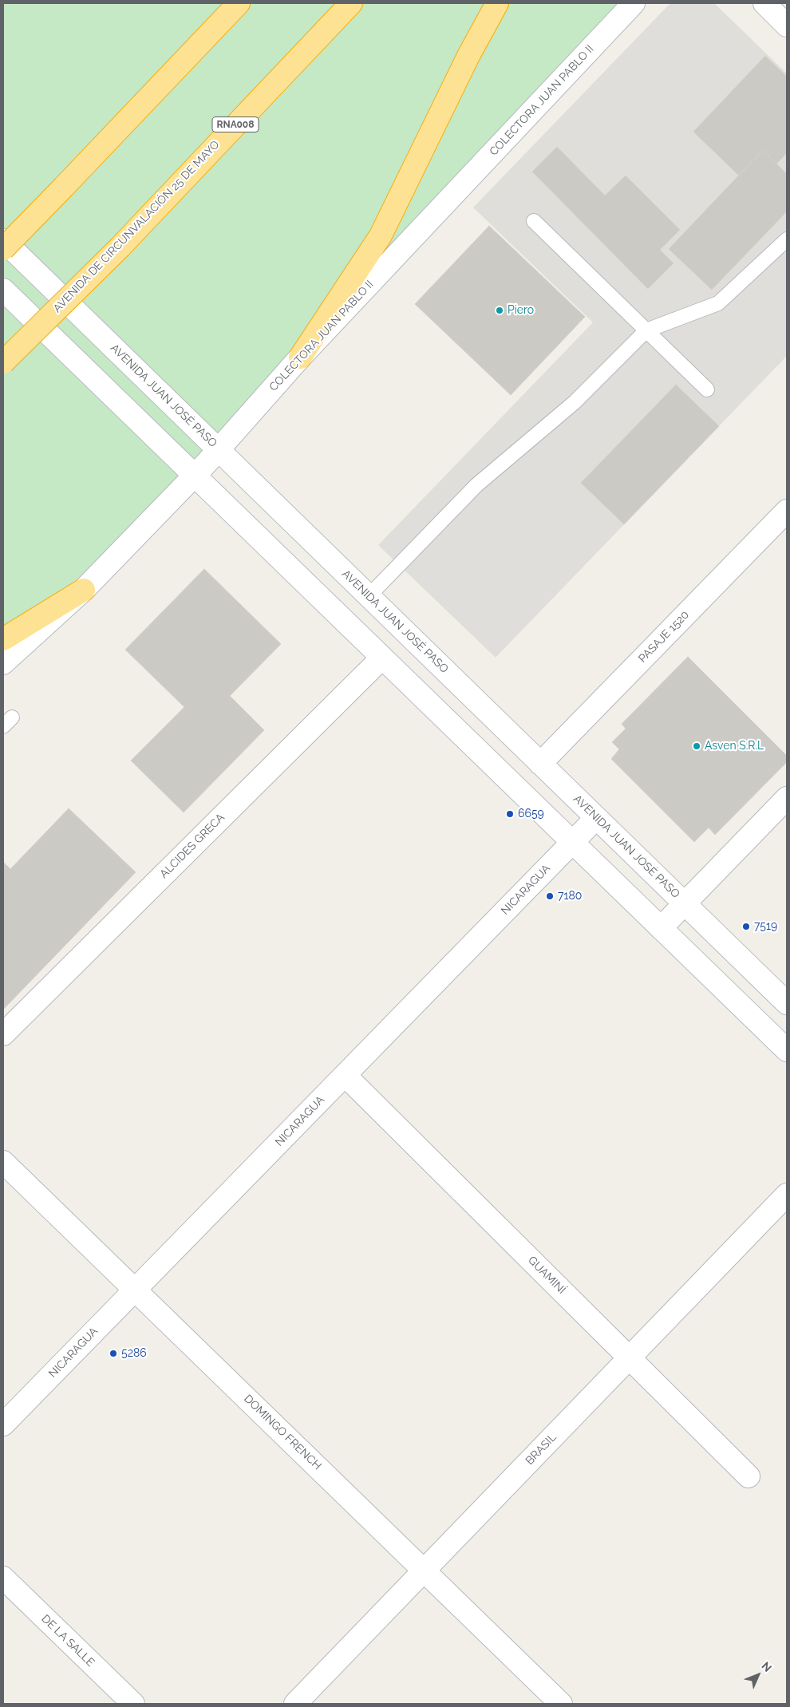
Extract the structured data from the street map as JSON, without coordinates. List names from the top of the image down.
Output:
{
  "streets": {
    "highway": ["RNA008", "AVENIDA DE CIRCUNVALACIÓN 25 DE MAYO"],
    "street": [
      "COLECTORA JUAN PABLO II",
      "AVENIDA JUAN JOSÉ PASO",
      "PASAJE 1520",
      "ALCIDES GRECA",
      "NICARAGUA",
      "GUAMINÍ",
      "DOMINGO FRENCH",
      "BRASIL",
      "DE LA SALLE"
    ]
  },
  "crossings": [
    ["COLECTORA JUAN PABLO II", "AVENIDA JUAN JOSÉ PASO"],
    ["AVENIDA JUAN JOSÉ PASO", "PASAJE 1520"],
    ["AVENIDA JUAN JOSÉ PASO", "NICARAGUA"],
    ["NICARAGUA", "GUAMINÍ"],
    ["NICARAGUA", "DOMINGO FRENCH"],
    ["GUAMINÍ", "BRASIL"],
    ["DOMINGO FRENCH", "BRASIL"]
  ],
  "places": [
    "Piero",
    "Asven S.R.L",
    "6659",
    "7180",
    "7519",
    "5286"
  ],
  "north": "top right"
}
